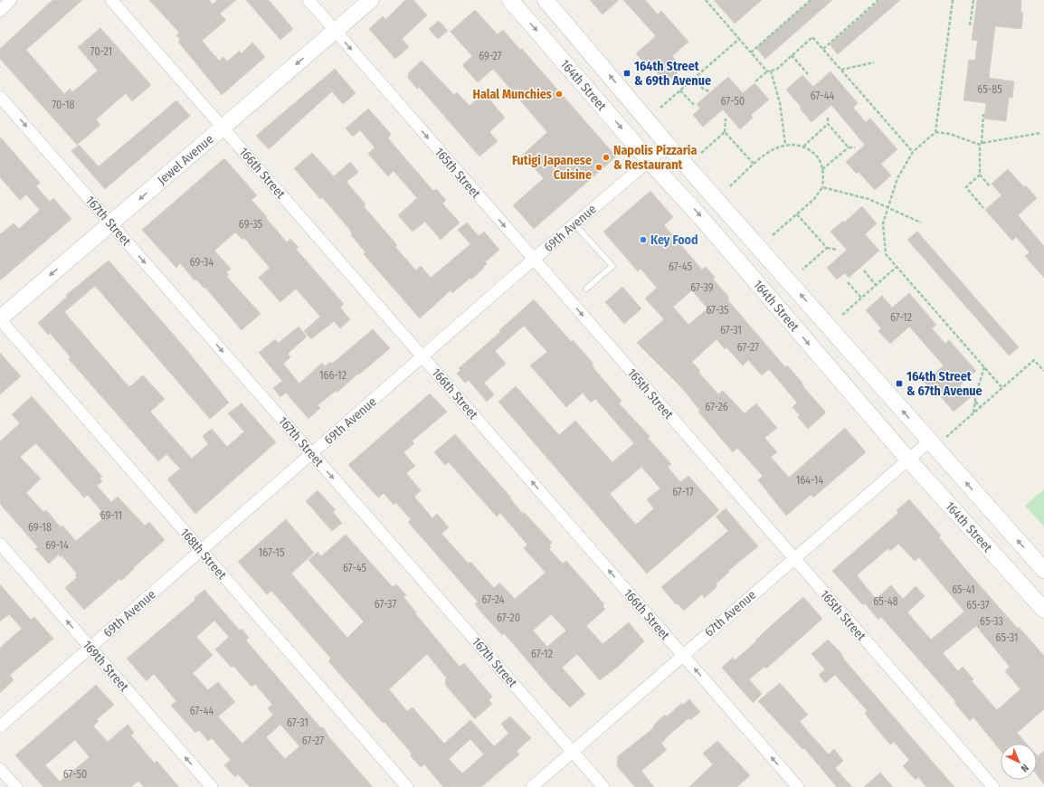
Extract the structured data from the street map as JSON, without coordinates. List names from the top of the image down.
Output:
{
  "streets": {
    "street": [
      "164th Street",
      "Jewel Avenue",
      "166th Street",
      "165th Street",
      "167th Street",
      "69th Avenue",
      "168th Street",
      "67th Avenue",
      "169th Street"
    ]
  },
  "crossings": [
    ["164th Street", "69th Avenue"],
    ["164th Street", "67th Avenue"],
    ["Jewel Avenue", "166th Street"],
    ["Jewel Avenue", "165th Street"],
    ["Jewel Avenue", "167th Street"],
    ["Jewel Avenue", "168th Street"],
    ["166th Street", "69th Avenue"],
    ["166th Street", "67th Avenue"],
    ["165th Street", "69th Avenue"],
    ["165th Street", "67th Avenue"],
    ["167th Street", "69th Avenue"],
    ["167th Street", "67th Avenue"],
    ["69th Avenue", "168th Street"],
    ["69th Avenue", "169th Street"]
  ],
  "one_way": [
    "Jewel Avenue",
    "166th Street",
    "165th Street",
    "167th Street",
    "169th Street"
  ],
  "places": {
    "transit": ["164th Street & 69th Avenue", "164th Street & 67th Avenue"],
    "other": [
      "Halal Munchies",
      "Napolis Pizzaria & Restaurant",
      "Futigi Japanese Cuisine",
      "Key Food"
    ]
  },
  "house_numbers": [
    "70-21",
    "69-27",
    "65-85",
    "67-44",
    "67-50",
    "70-18",
    "69-35",
    "69-34",
    "67-45",
    "67-39",
    "67-35",
    "67-12",
    "67-31",
    "67-27",
    "166-12",
    "67-26",
    "164-14",
    "67-17",
    "69-11",
    "69-18",
    "69-14",
    "167-15",
    "67-45",
    "65-41",
    "67-24",
    "65-48",
    "67-37",
    "65-37",
    "67-20",
    "65-33",
    "65-31",
    "67-12",
    "67-44",
    "67-31",
    "67-27",
    "67-50"
  ],
  "north": "bottom right"
}
